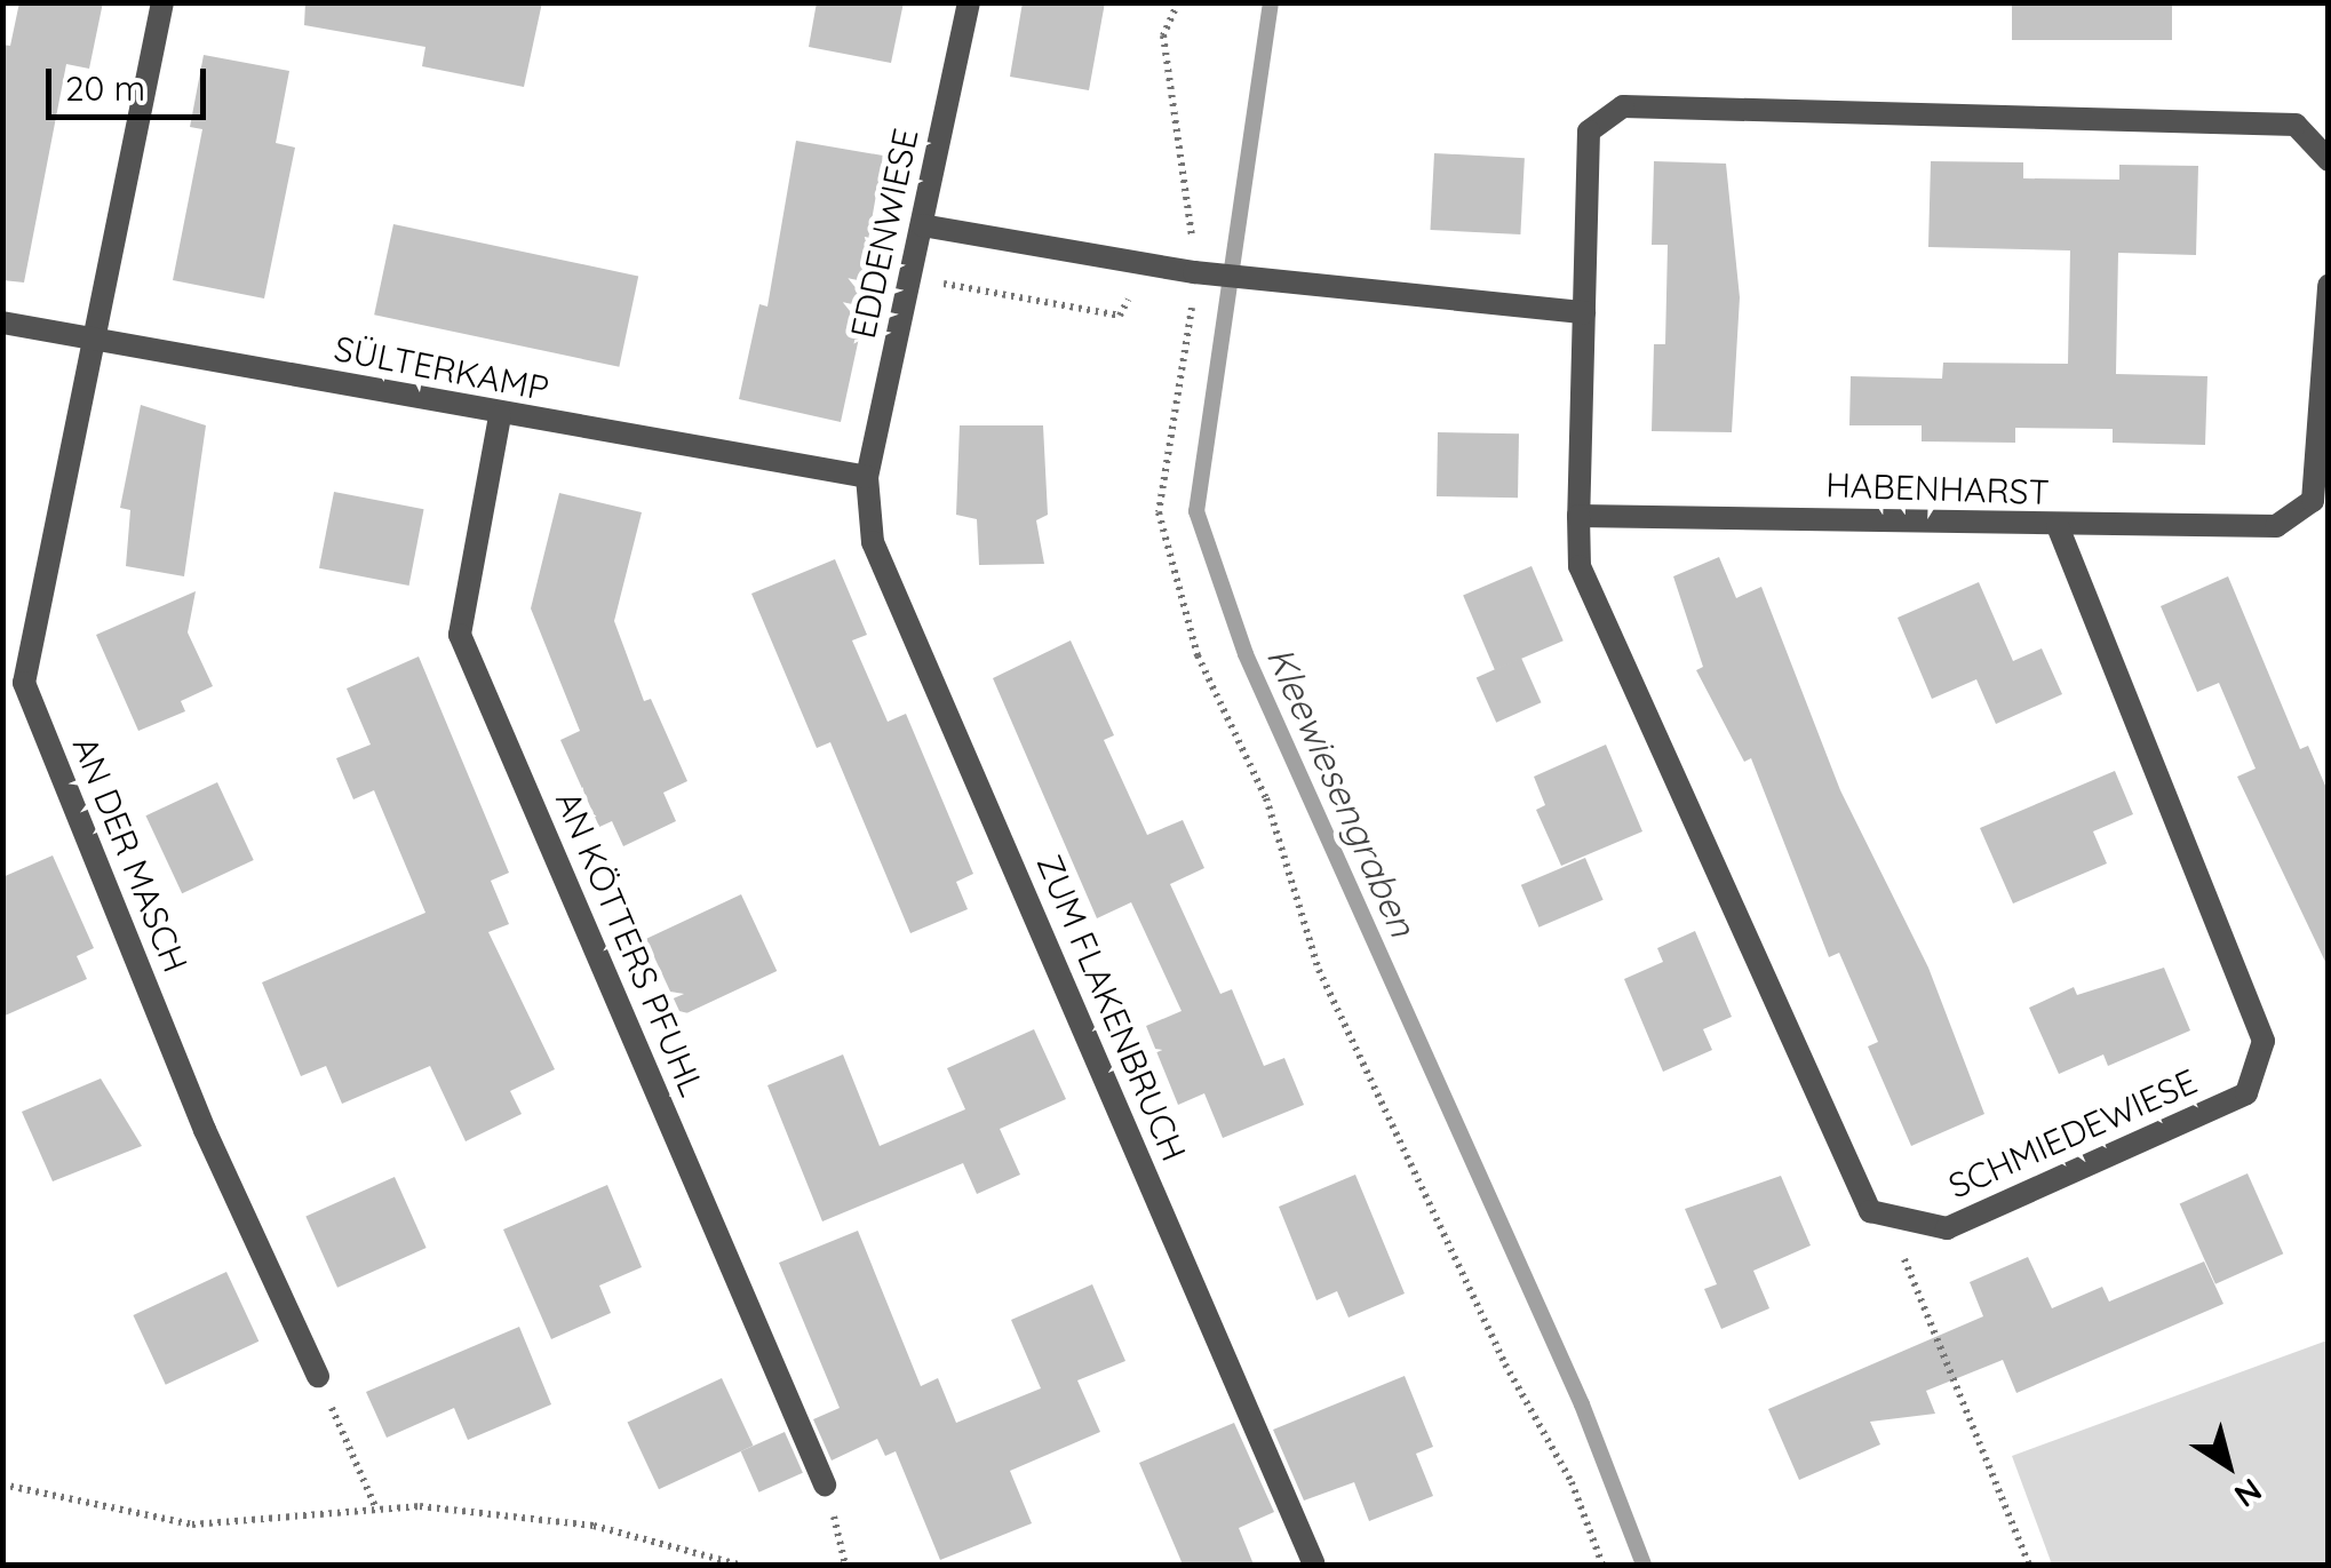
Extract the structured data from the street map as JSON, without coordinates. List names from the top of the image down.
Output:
{
  "streets": {
    "street": [
      "EDDENWIESE",
      "SÜLTERKAMP",
      "HABENHARST",
      "AN DER MASCH",
      "AN KÖTTERS PFUHL",
      "ZUM FLAKENBRUCH",
      "SCHMIEDEWIESE"
    ]
  },
  "crossings": [
    ["EDDENWIESE", "SÜLTERKAMP"],
    ["EDDENWIESE", "ZUM FLAKENBRUCH"],
    ["SÜLTERKAMP", "AN DER MASCH"],
    ["SÜLTERKAMP", "AN KÖTTERS PFUHL"],
    ["SÜLTERKAMP", "ZUM FLAKENBRUCH"],
    ["HABENHARST", "SCHMIEDEWIESE"]
  ],
  "water": ["Kleewiesengraben"],
  "scale_bar": "20 m",
  "north": "bottom right"
}
